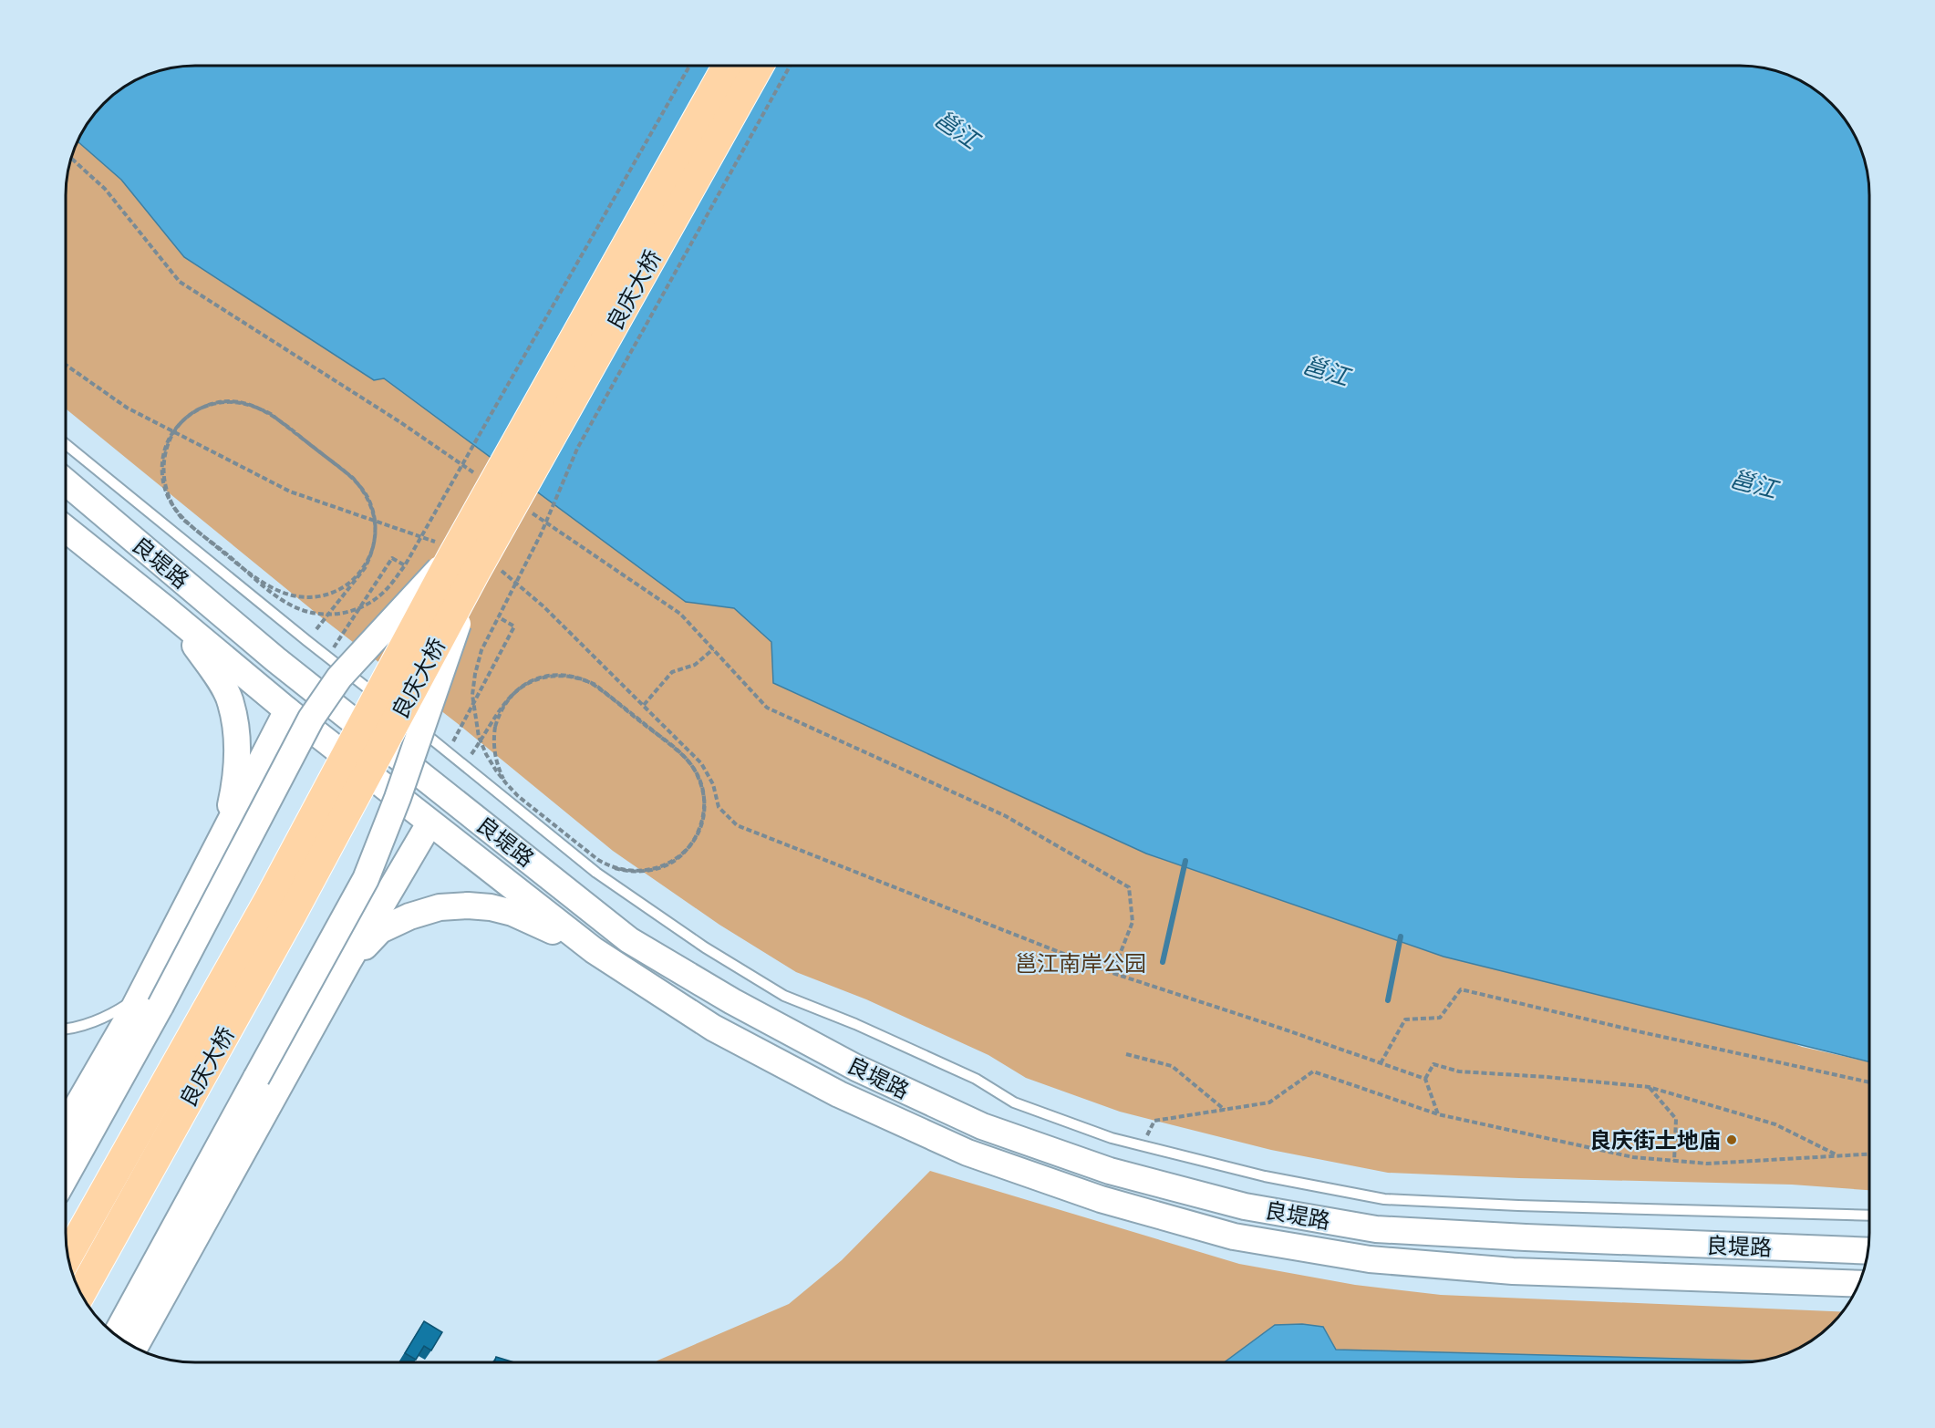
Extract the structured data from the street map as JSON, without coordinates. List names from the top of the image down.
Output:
{
  "streets": {
    "main road": ["良庆大桥", "良堤路"]
  },
  "water": ["邕江"],
  "parks": ["邕江南岸公园"],
  "places": ["良庆街土地庙"]
}
